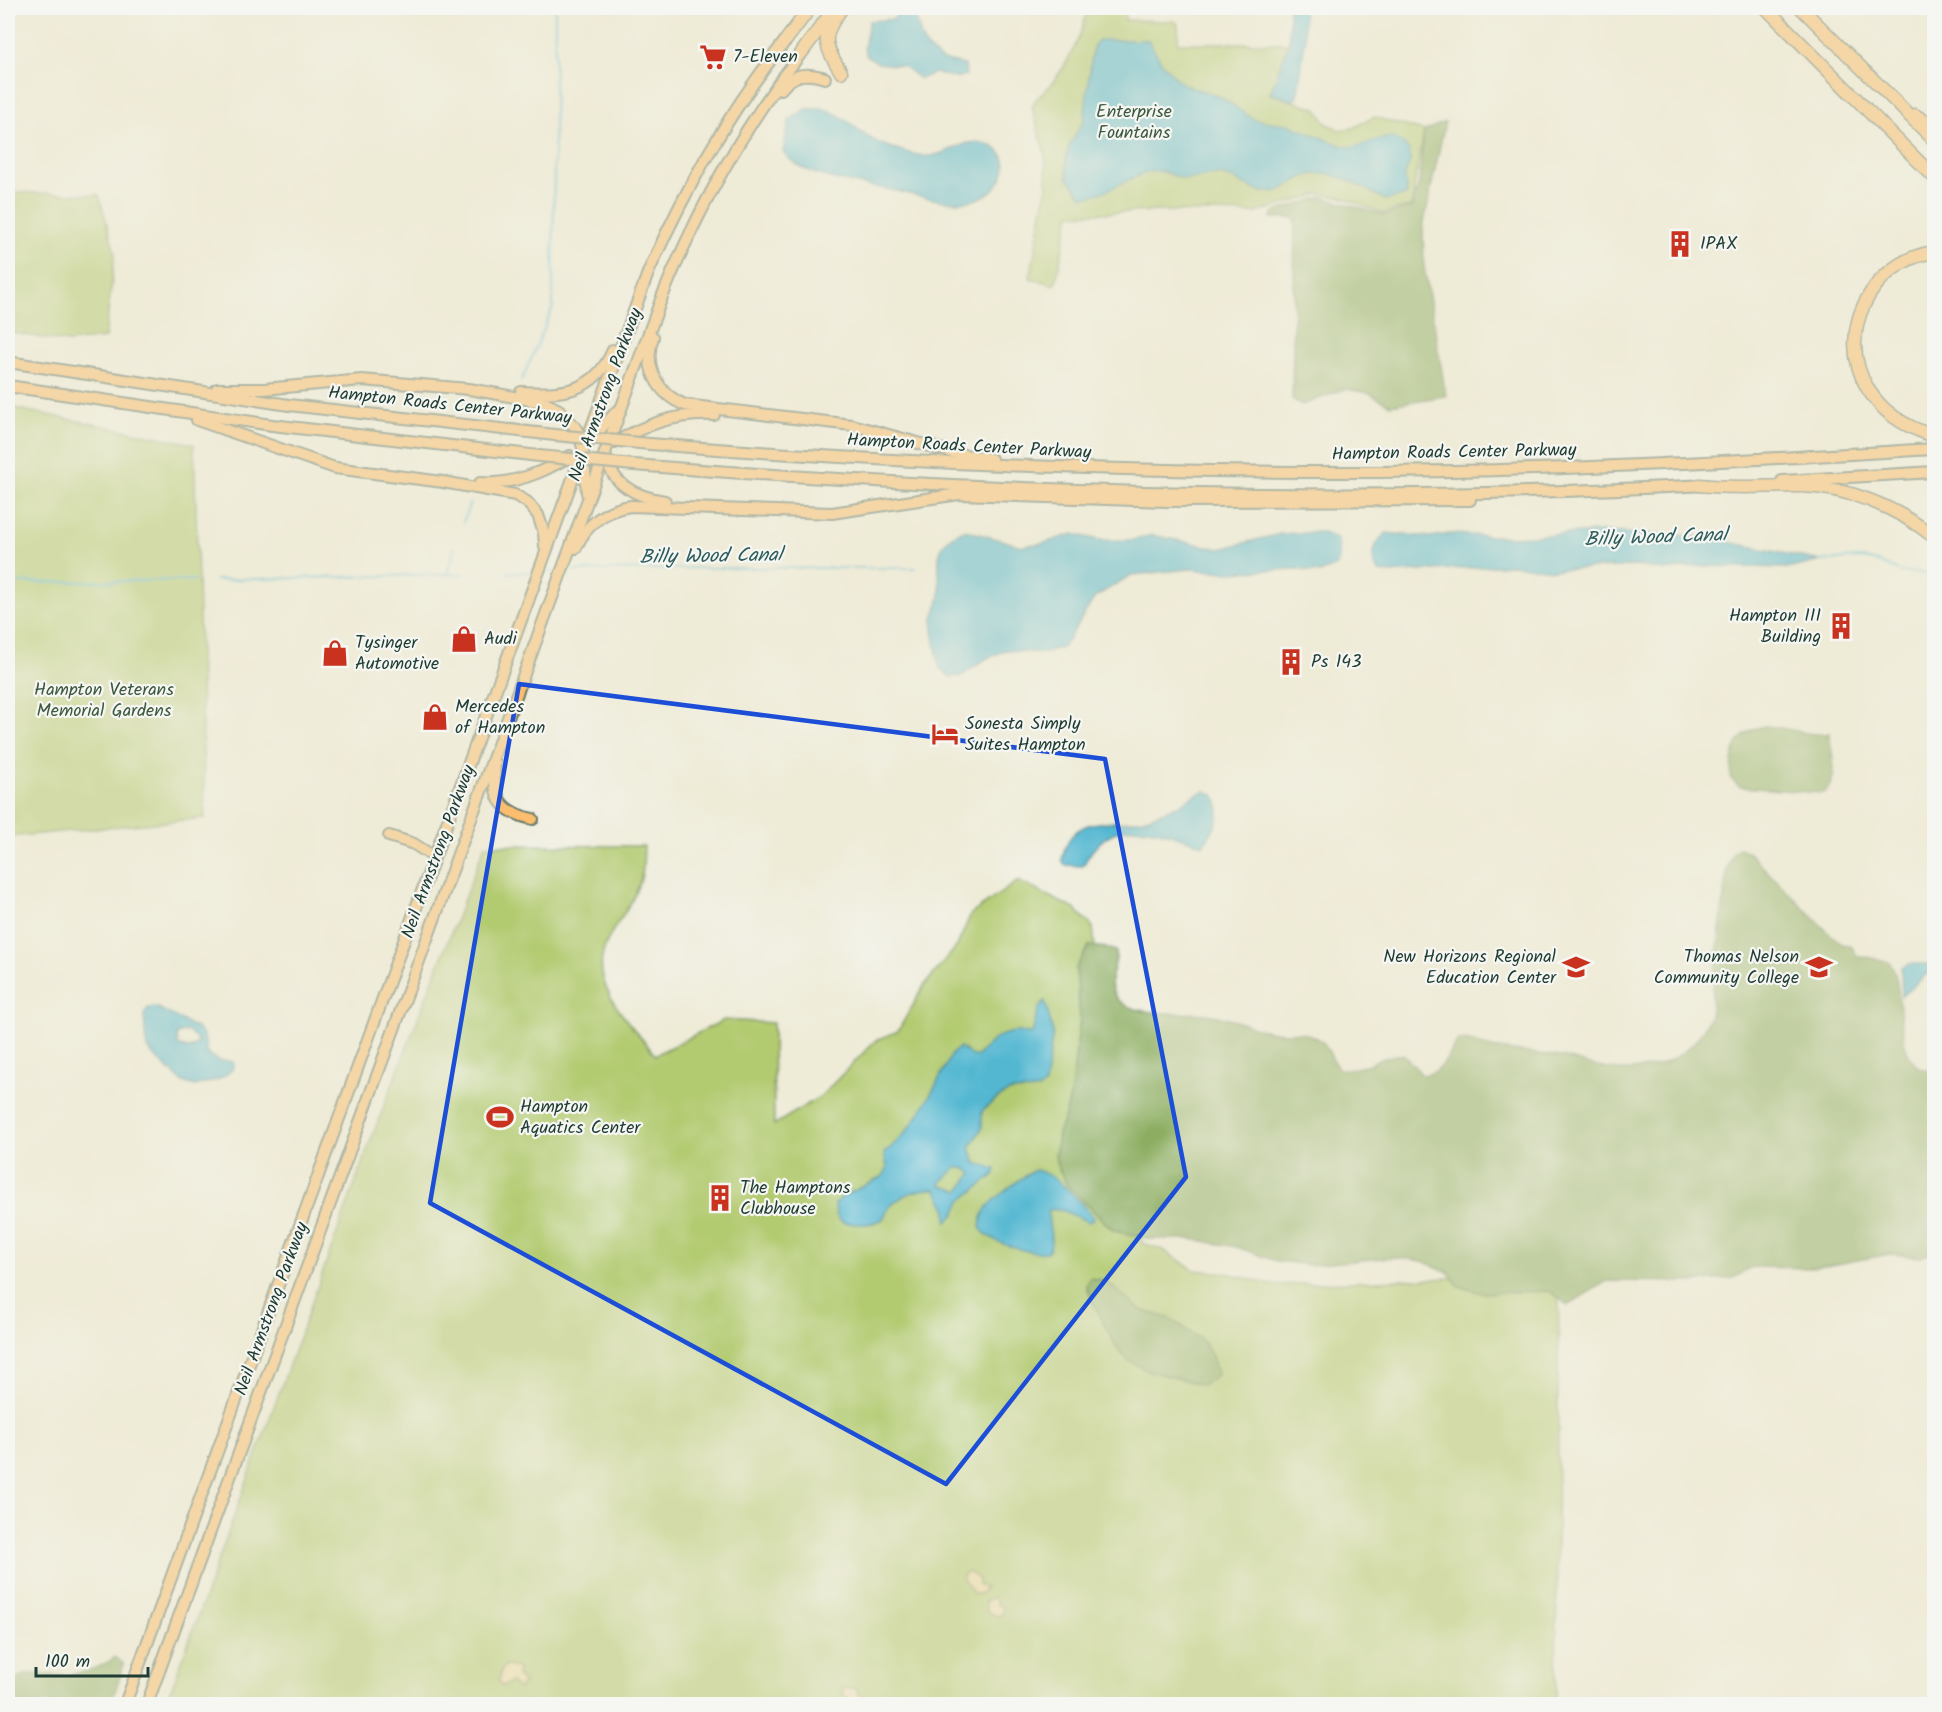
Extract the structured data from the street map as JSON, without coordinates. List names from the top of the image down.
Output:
{
  "streets": {
    "highway": ["Neil Armstrong Parkway"],
    "main road": ["Hampton Roads Center Parkway"]
  },
  "water": ["Billy Wood Canal"],
  "parks": ["Enterprise Fountains", "Hampton Veterans Memorial Gardens"],
  "places": {
    "supermarket": ["7-Eleven"],
    "building": [
      "IPAX",
      "Hampton III Building",
      "Ps 143",
      "The Hamptons Clubhouse"
    ],
    "shop": ["Audi", "Tysinger Automotive", "Mercedes of Hampton"],
    "hotel": ["Sonesta Simply Suites Hampton"],
    "school or university": ["New Horizons Regional Education Center", "Thomas Nelson Community College"],
    "sports": ["Hampton Aquatics Center"]
  },
  "scale_bar": "100 m"
}
